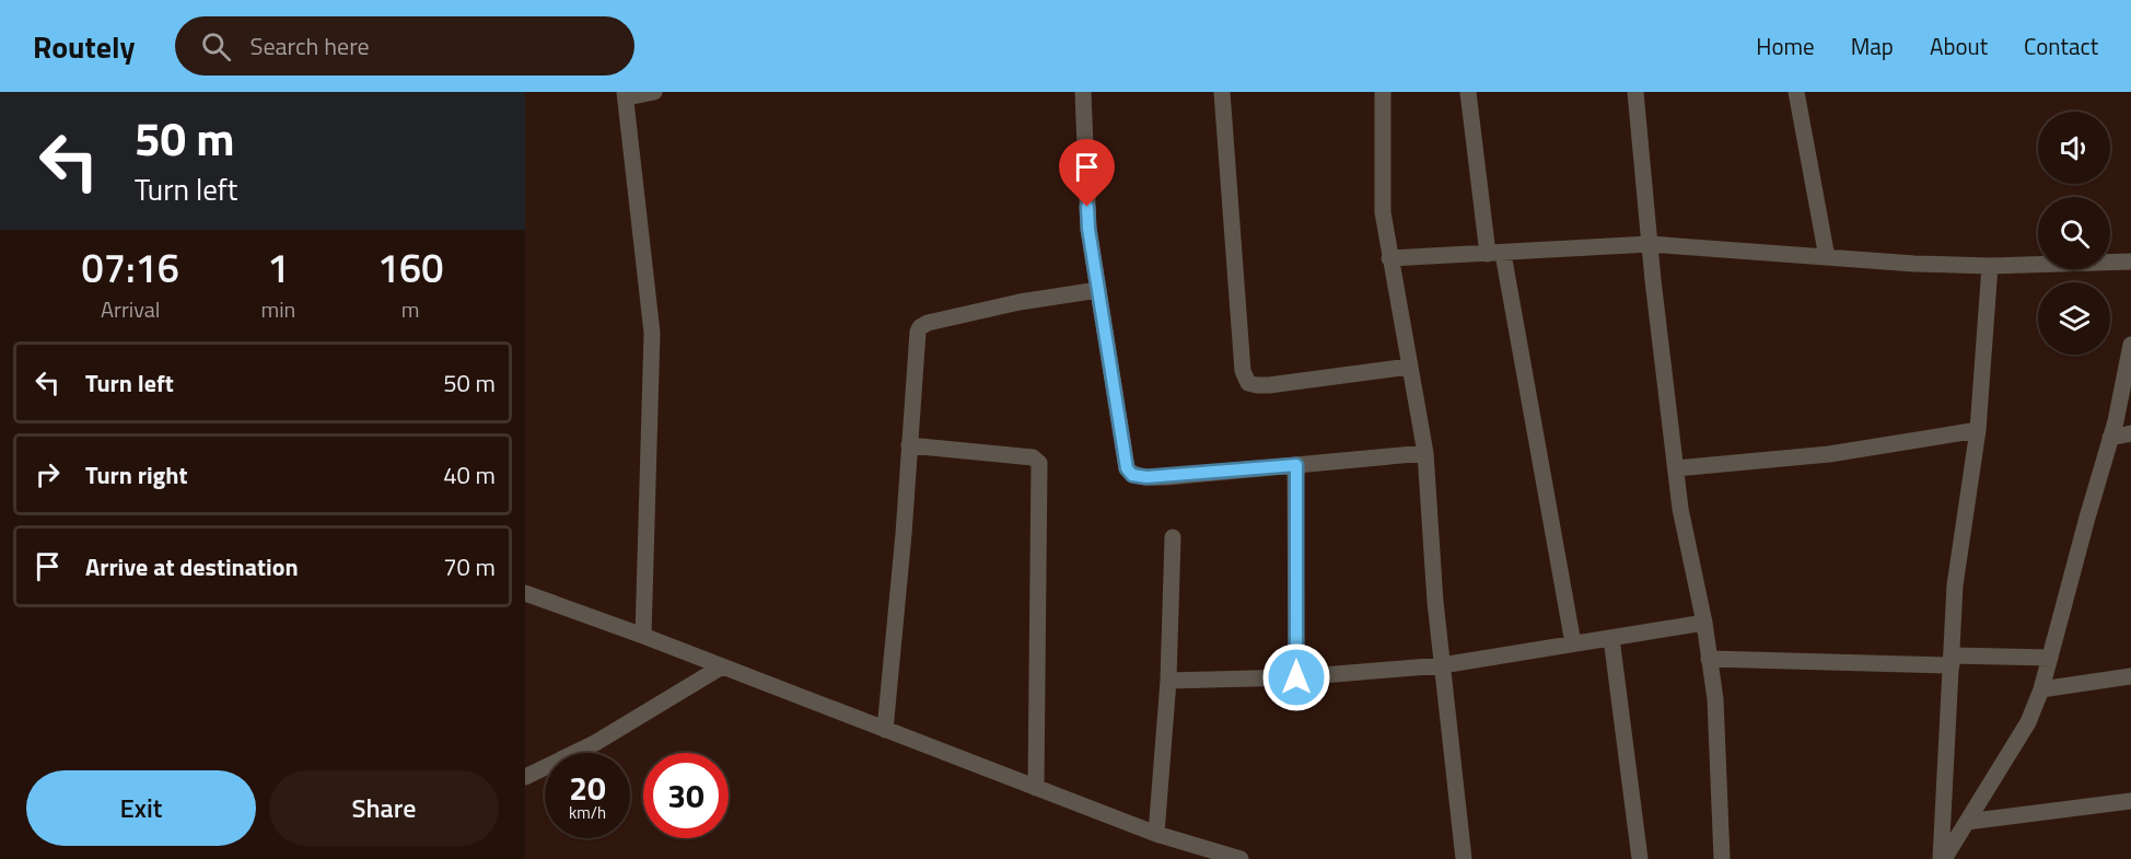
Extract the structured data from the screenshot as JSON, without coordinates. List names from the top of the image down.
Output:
{
  "page": {
    "header": "Routely",
    "search": "Search here",
    "nav": [
      "Home",
      "Map",
      "About",
      "Contact"
    ],
    "turn": ["50 m", "Turn left"],
    "eta": [
      "07:16",
      "Arrival",
      "1",
      "min",
      "160",
      "m"
    ],
    "list": [
      {
        "name": "Turn left",
        "value": "50 m"
      },
      {
        "name": "Turn right",
        "value": "40 m"
      },
      {
        "name": "Arrive at destination",
        "value": "70 m"
      }
    ],
    "speed": "20 km/h",
    "limit": "30",
    "buttons": ["Exit", "Share"]
  }
}
